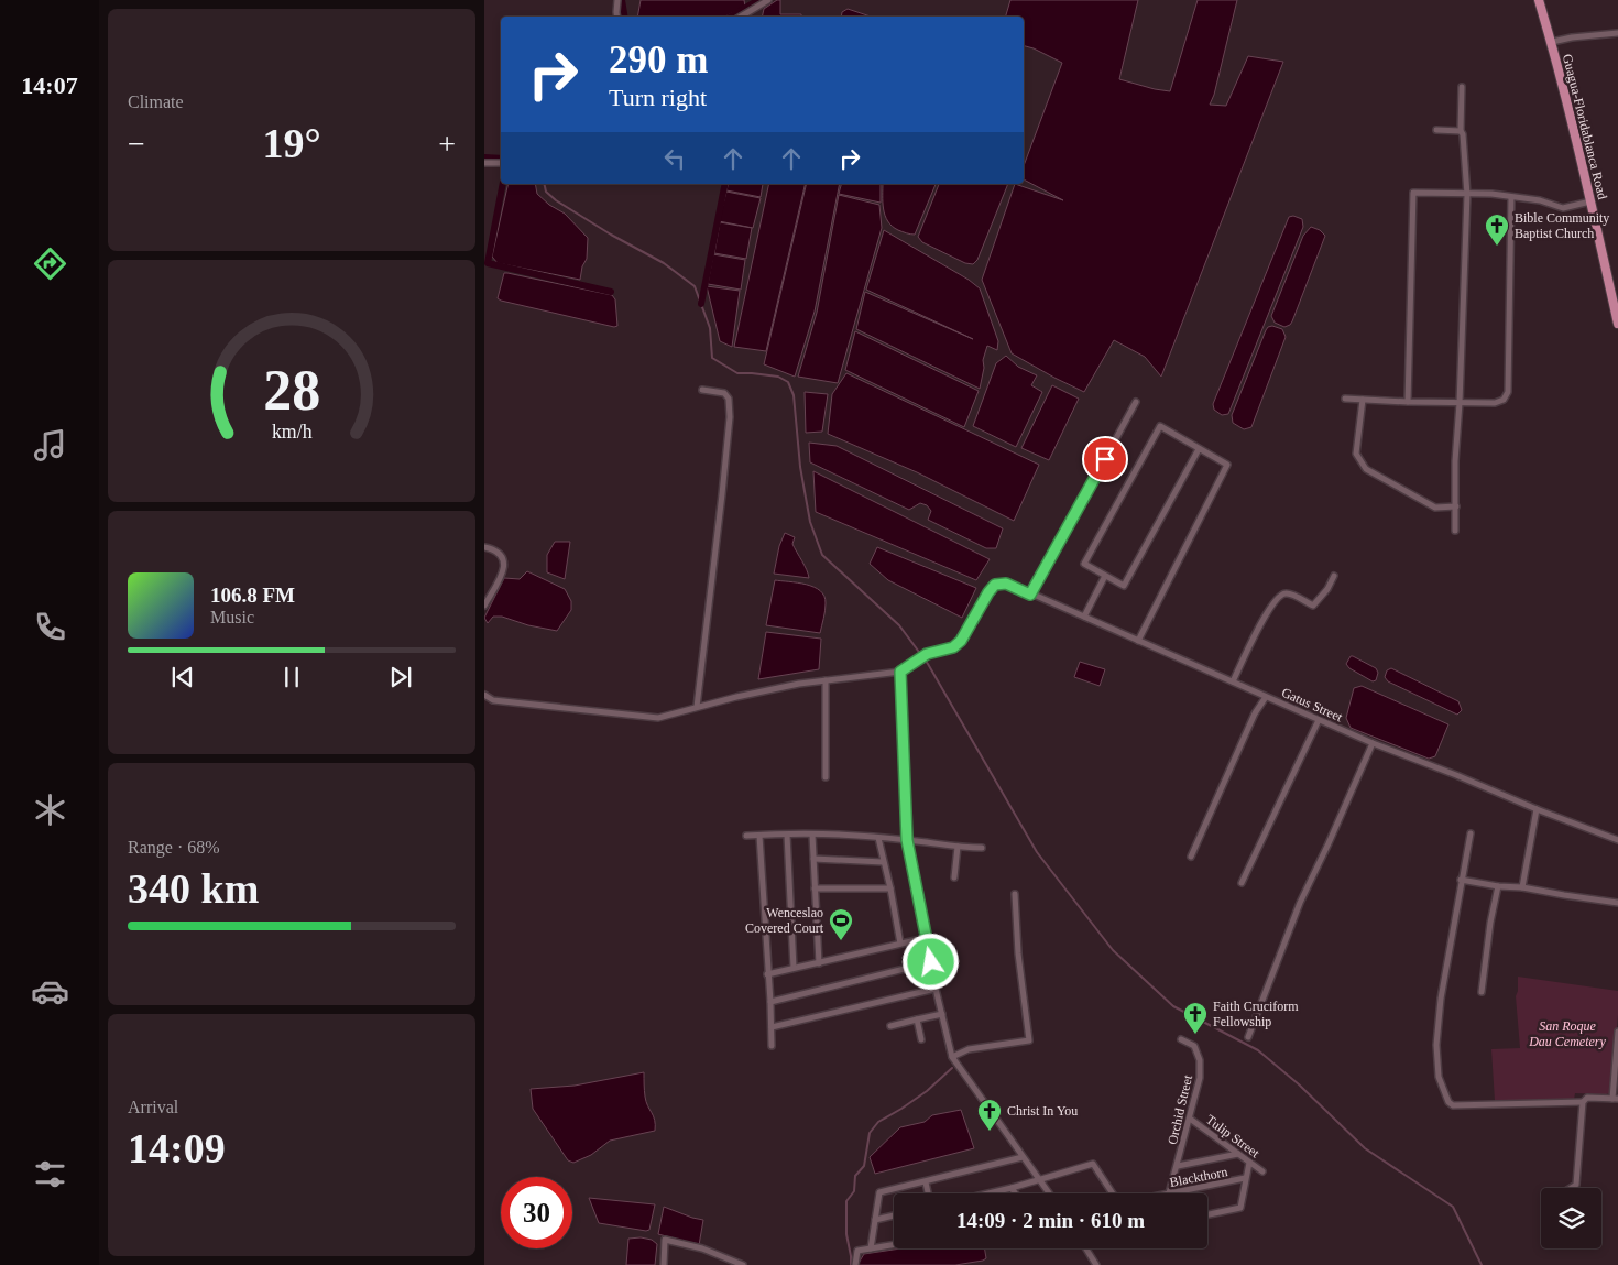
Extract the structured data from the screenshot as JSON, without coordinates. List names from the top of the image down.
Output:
{
  "streets": {
    "main road": ["Guagua-Floridablanca Road"],
    "street": [
      "Gatus Street",
      "Orchid Street",
      "Tulip Street",
      "Blackthorn"
    ]
  },
  "crossings": [
    ["Orchid Street", "Tulip Street"],
    ["Orchid Street", "Blackthorn"]
  ],
  "parks": ["San Roque Dau Cemetery"],
  "places": {
    "church": ["Bible Community Baptist Church", "Faith Cruciform Fellowship", "Christ In You"],
    "sports": ["Wenceslao Covered Court"]
  },
  "page": {
    "tabs": "14:07",
    "tile": [
      "Climate",
      ["Range · 68%", "340 km"],
      ["Arrival", "14:09"]
    ],
    "turn": ["290 m", "Turn right"],
    "heat": ["−", "19°", "+"],
    "song": ["106.8 FM", "Music"],
    "limit": "30",
    "trip": "14:09 · 2 min · 610 m",
    "gauge": ["28", "km/h"]
  }
}
